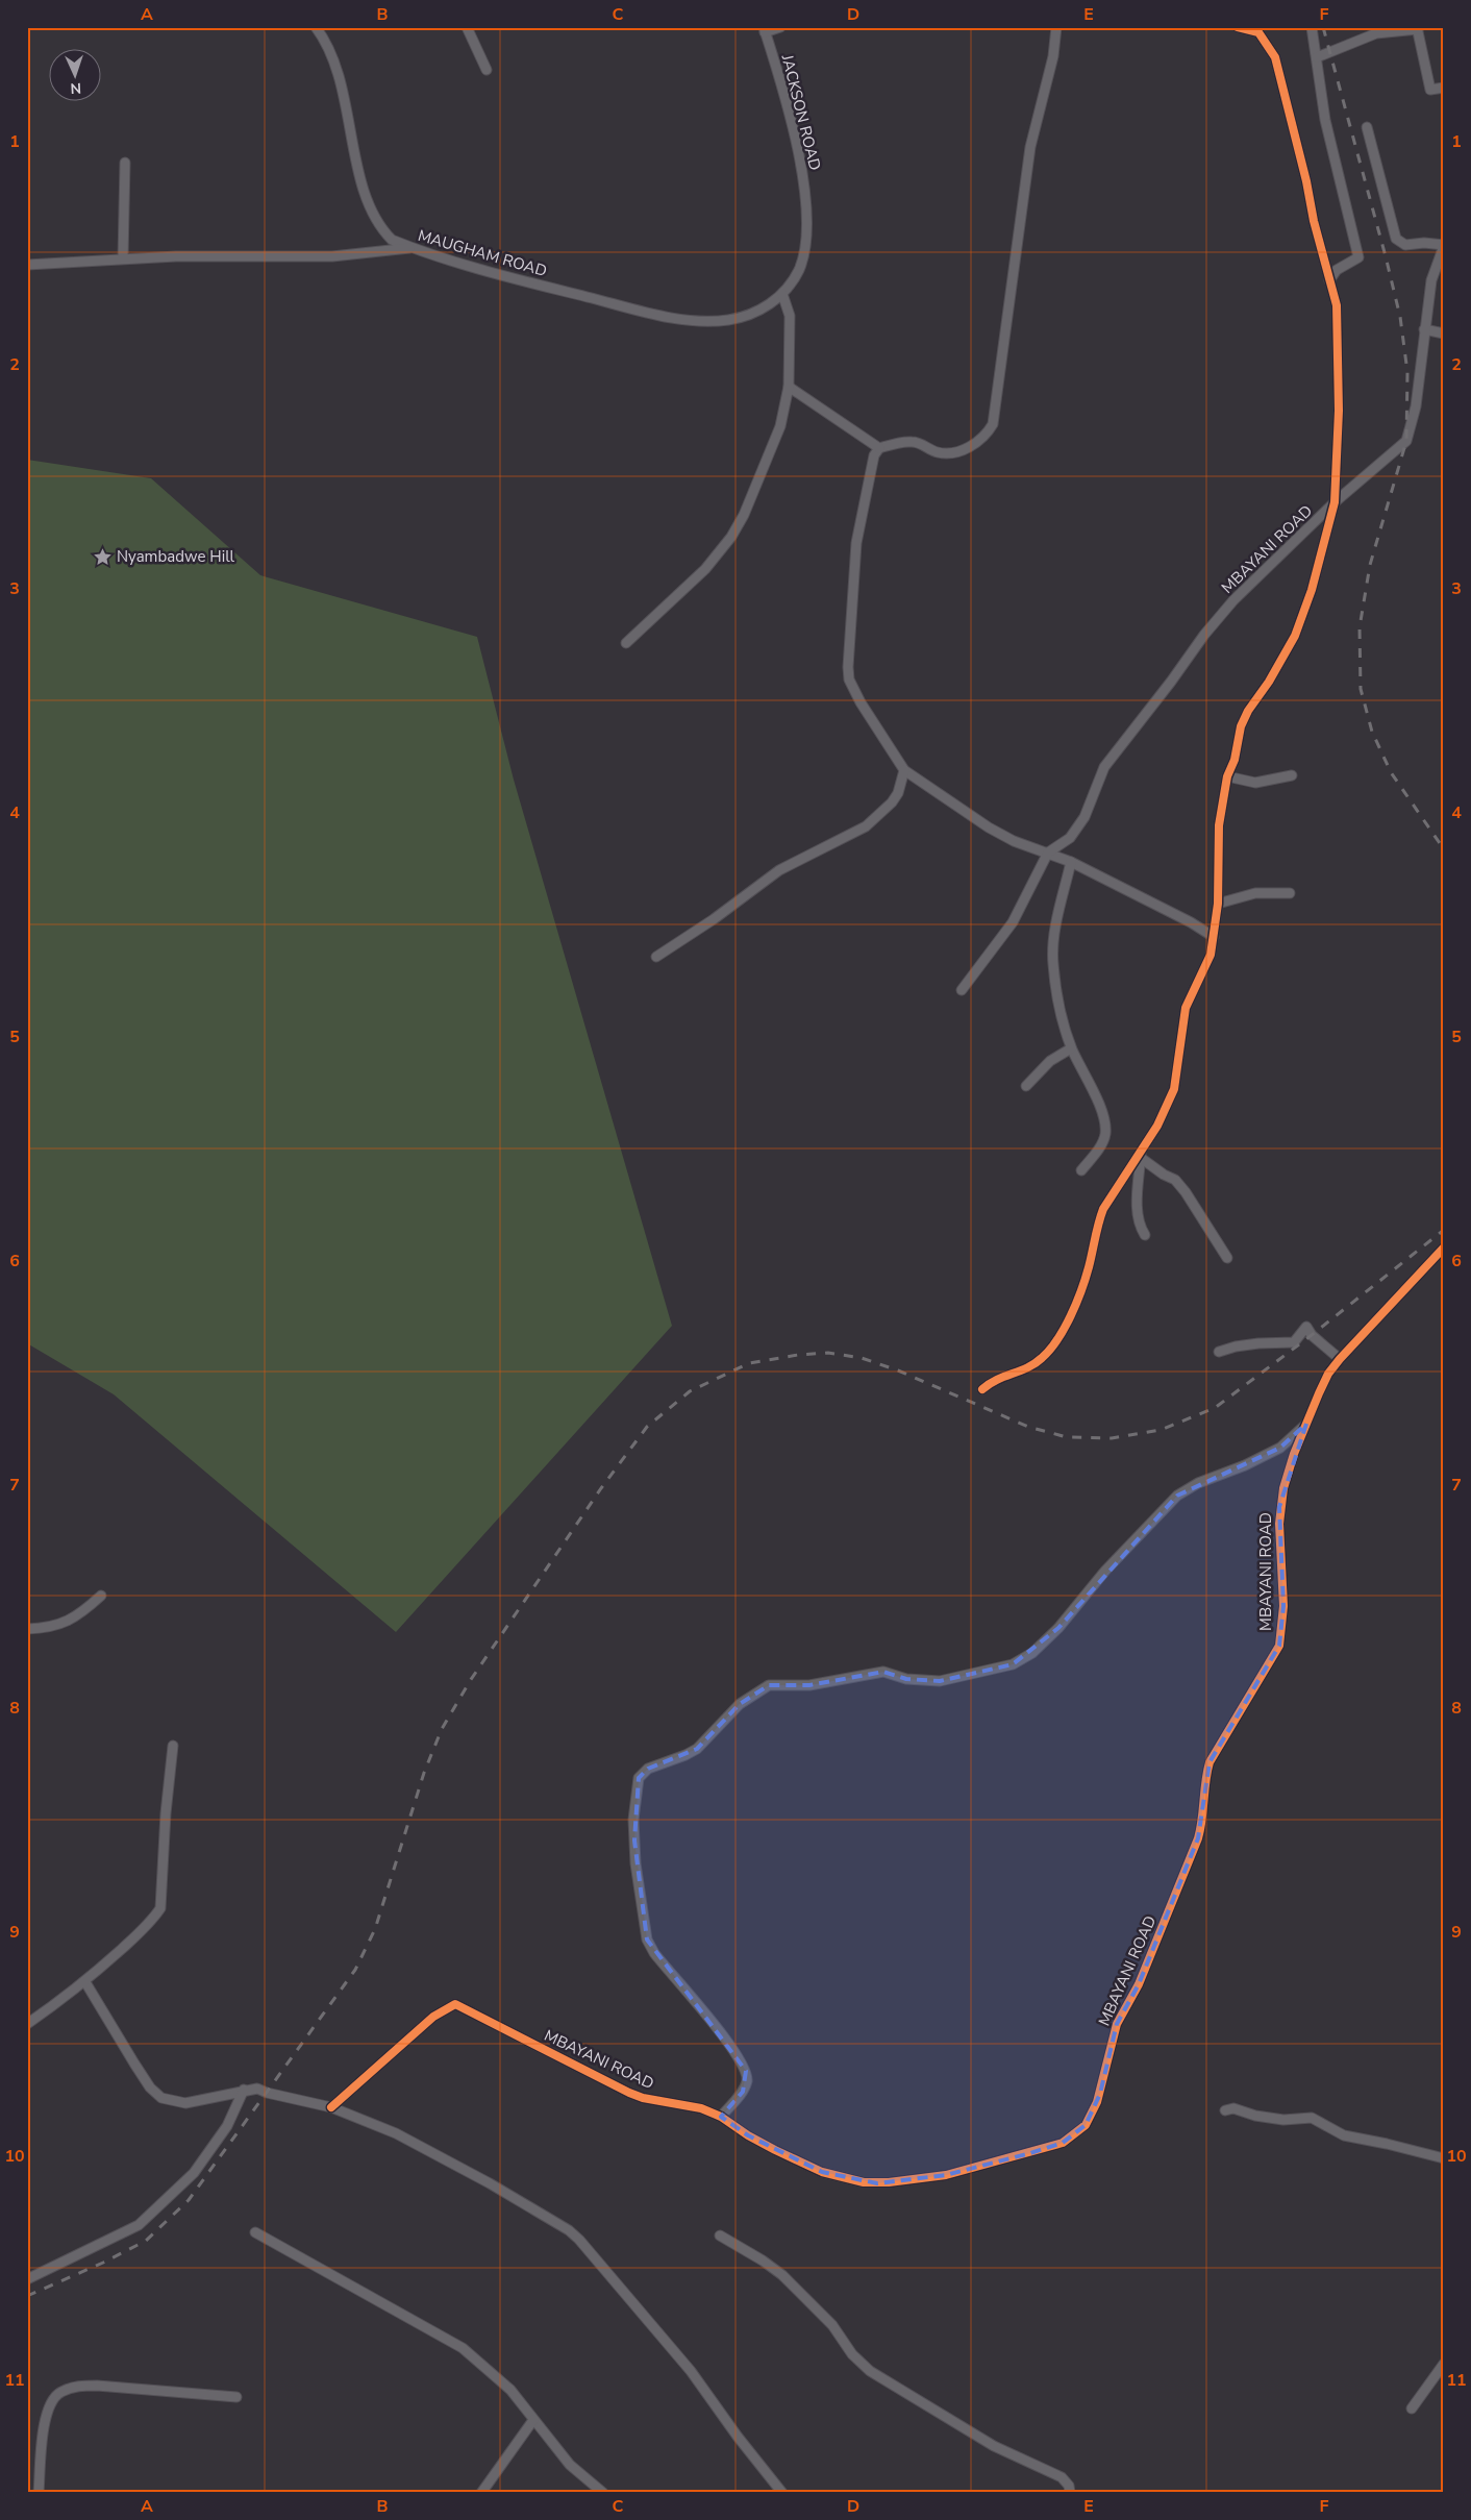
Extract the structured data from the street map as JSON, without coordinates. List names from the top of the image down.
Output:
{
  "streets": {
    "street": ["JACKSON ROAD", "MAUGHAM ROAD", "MBAYANI ROAD"]
  },
  "crossings": [
    ["JACKSON ROAD", "MAUGHAM ROAD"]
  ],
  "places": {
    "place": ["Nyambadwe Hill"]
  },
  "north": "bottom",
  "grid": {
    "columns": [
      "A",
      "B",
      "C",
      "D",
      "E",
      "F"
    ],
    "rows": [
      "1",
      "2",
      "3",
      "4",
      "5",
      "6",
      "7",
      "8",
      "9",
      "10",
      "11"
    ]
  }
}
